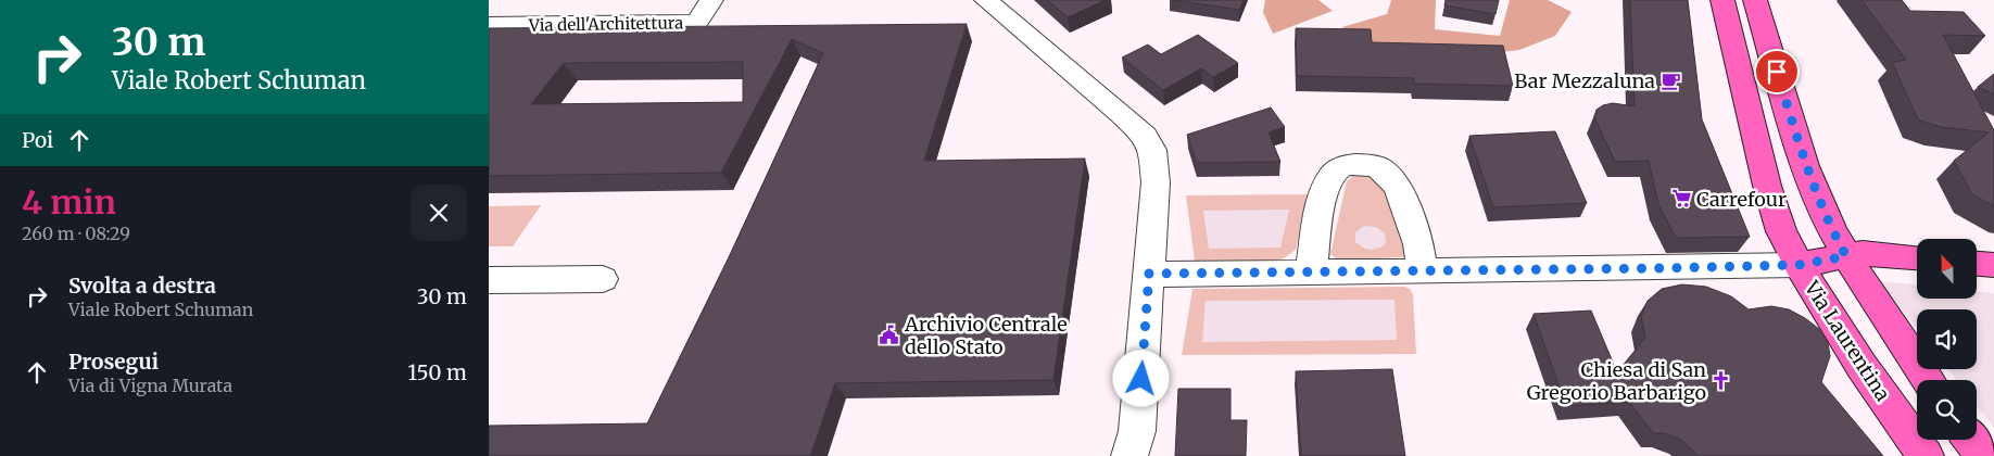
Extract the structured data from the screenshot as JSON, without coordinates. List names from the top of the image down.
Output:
{
  "streets": {
    "main road": ["Via Laurentina"],
    "street": ["Via dell'Architettura"]
  },
  "places": {
    "cafe": ["Bar Mezzaluna"],
    "supermarket": ["Carrefour"],
    "public building": ["Archivio Centrale dello Stato"],
    "church": ["Chiesa di San Gregorio Barbarigo"]
  },
  "north": "top",
  "page": {
    "turn": ["30 m", "Viale Robert Schuman"],
    "then": "Poi",
    "heading": ["4 min", "260 m · 08:29"],
    "list": [
      {
        "name": "Svolta a destra",
        "note": "Viale Robert Schuman",
        "value": "30 m"
      },
      {
        "name": "Prosegui",
        "note": "Via di Vigna Murata",
        "value": "150 m"
      }
    ]
  }
}
